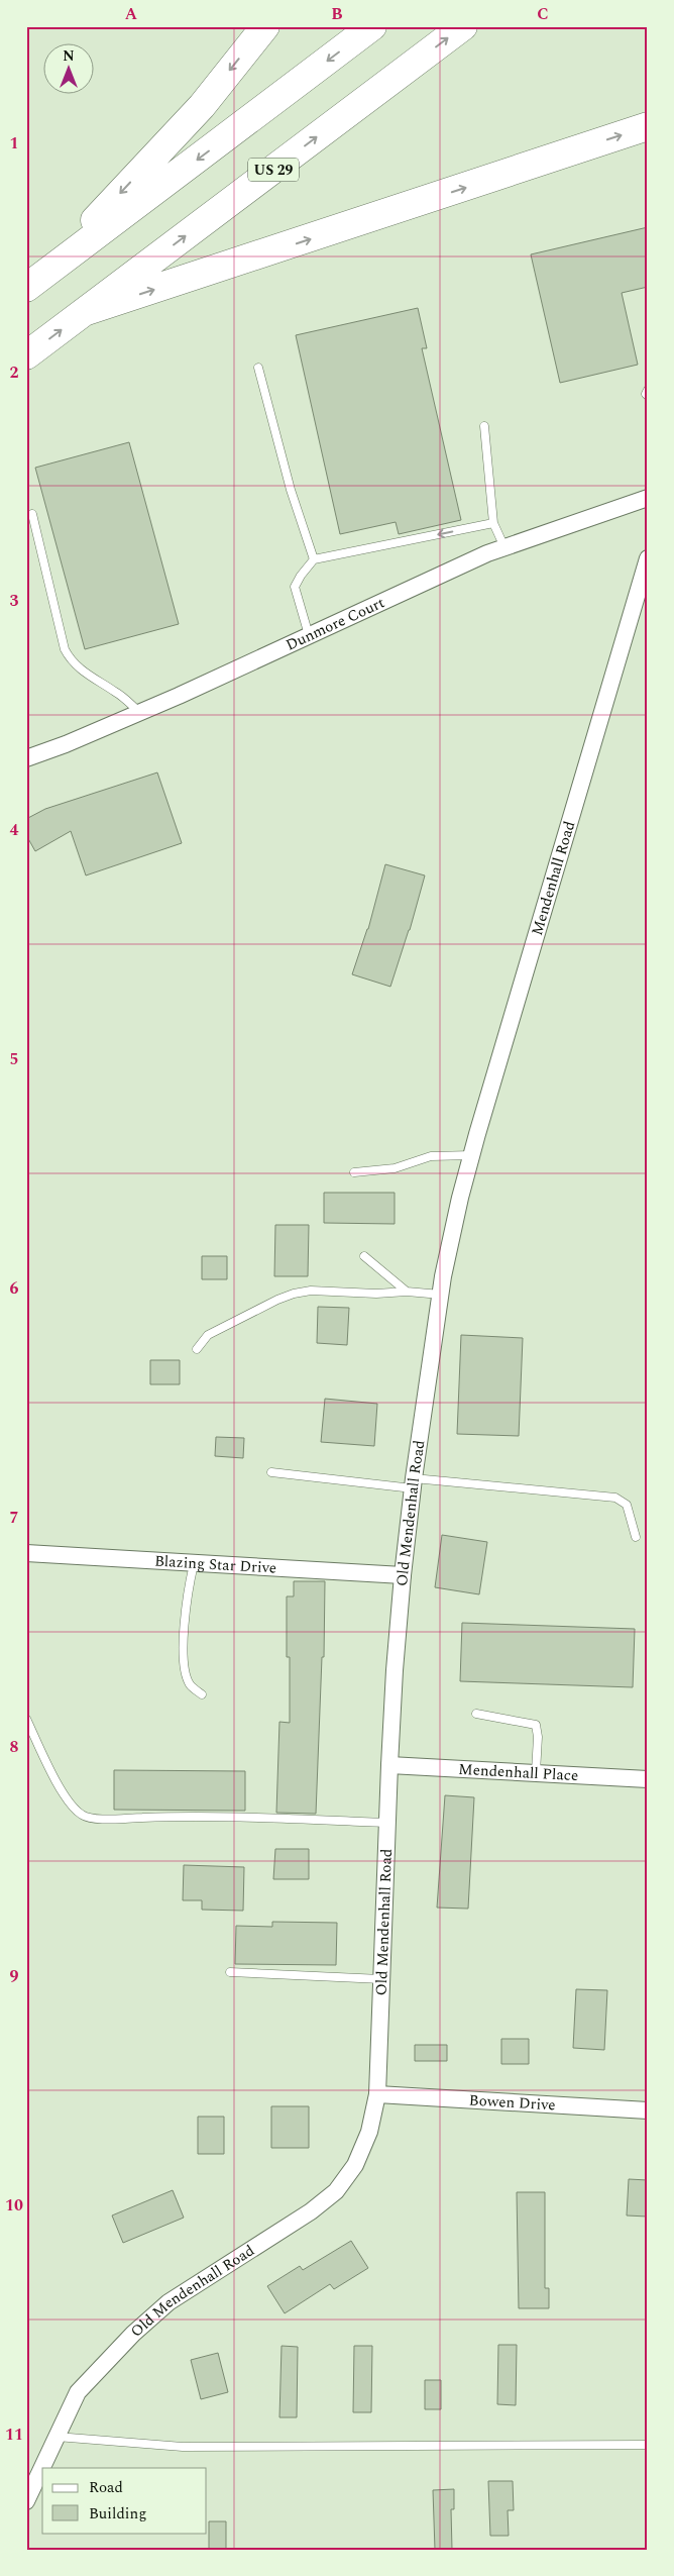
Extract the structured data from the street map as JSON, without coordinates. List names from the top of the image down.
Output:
{
  "streets": {
    "highway": ["US 29"],
    "street": [
      "Dunmore Court",
      "Mendenhall Road",
      "Old Mendenhall Road",
      "Blazing Star Drive",
      "Mendenhall Place",
      "Bowen Drive"
    ]
  },
  "crossings": [
    ["Mendenhall Road", "Old Mendenhall Road"],
    ["Old Mendenhall Road", "Blazing Star Drive"],
    ["Old Mendenhall Road", "Mendenhall Place"],
    ["Old Mendenhall Road", "Bowen Drive"]
  ],
  "legend": ["Road", "Building"],
  "north": "top",
  "grid": {
    "columns": ["A", "B", "C"],
    "rows": [
      "1",
      "2",
      "3",
      "4",
      "5",
      "6",
      "7",
      "8",
      "9",
      "10",
      "11"
    ]
  }
}
